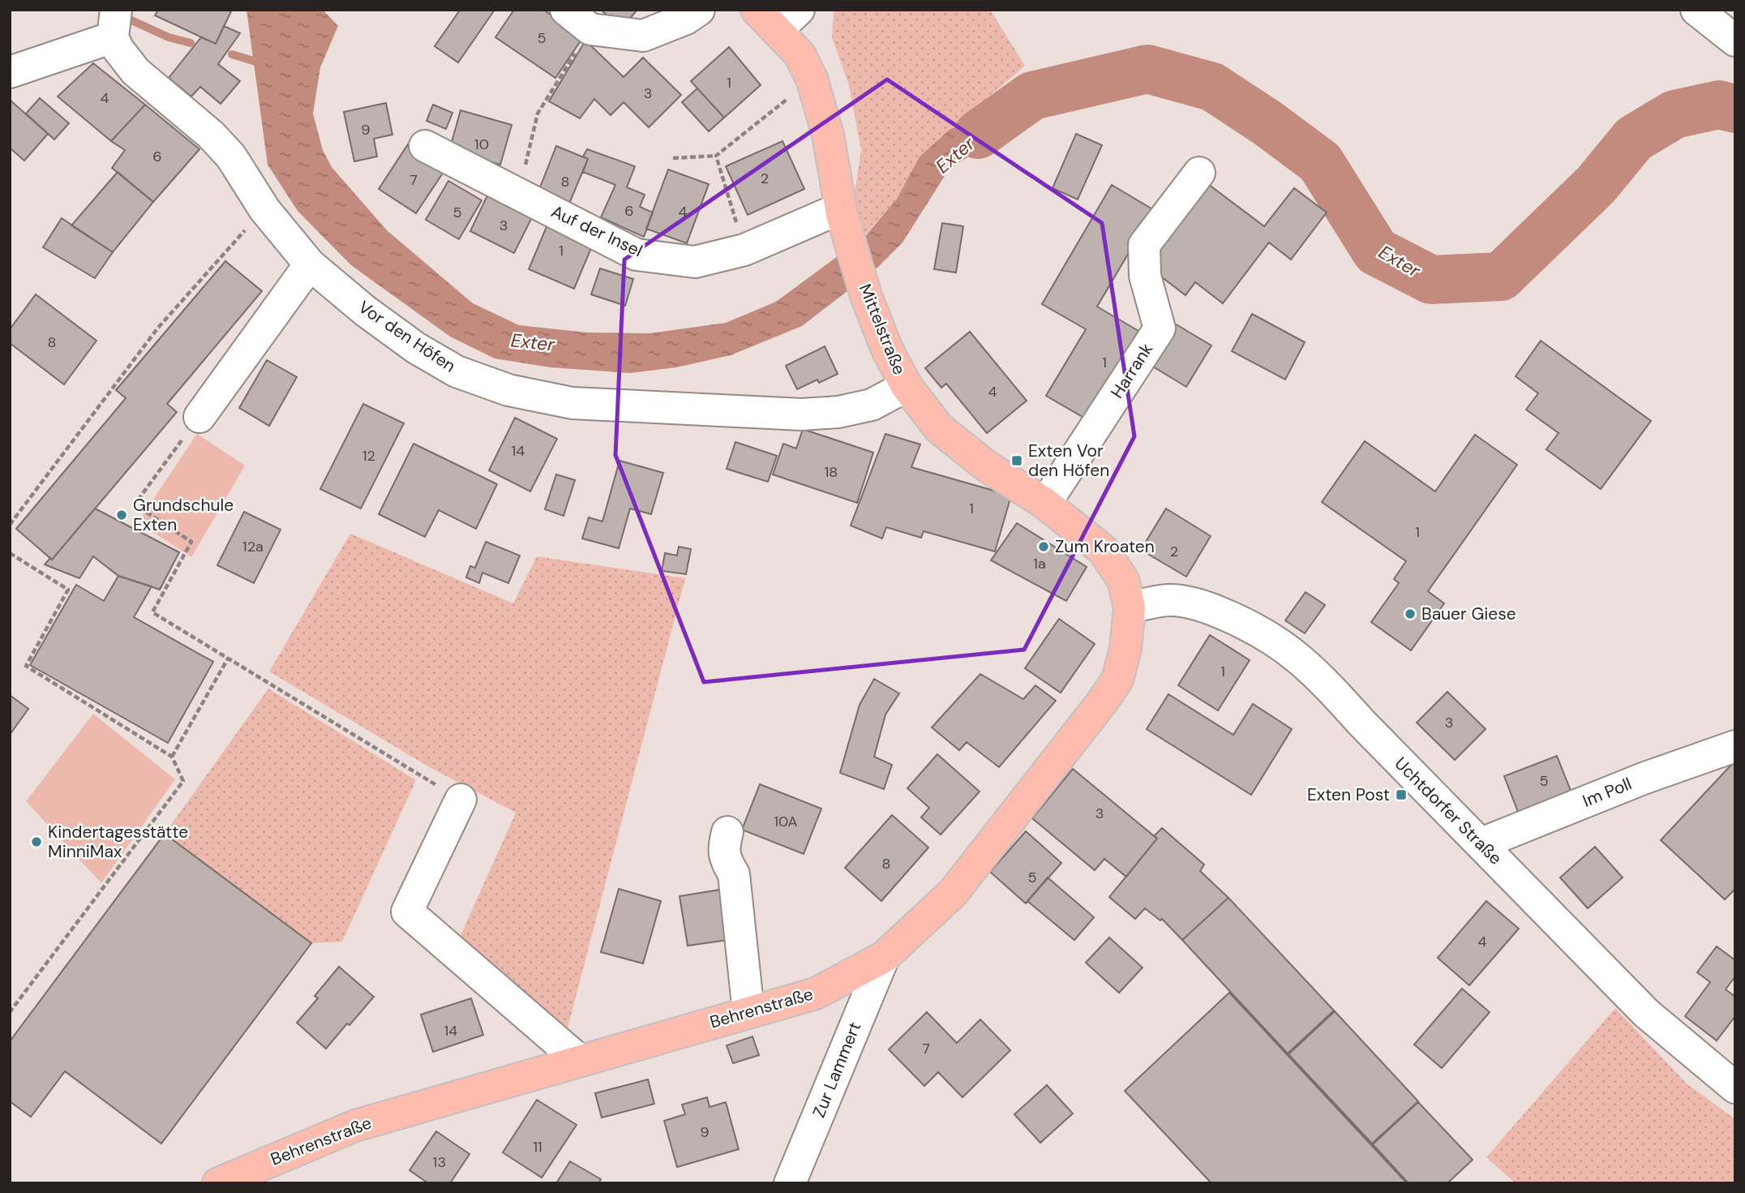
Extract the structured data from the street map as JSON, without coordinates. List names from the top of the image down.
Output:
{
  "streets": {
    "main road": ["Mittelstraße", "Behrenstraße"],
    "street": [
      "Auf der Insel",
      "Vor den Höfen",
      "Harrank",
      "Im Poll",
      "Uchtdorfer Straße",
      "Zur Lammert"
    ]
  },
  "crossings": [
    ["Auf der Insel", "Mittelstraße"],
    ["Mittelstraße", "Vor den Höfen"],
    ["Mittelstraße", "Harrank"],
    ["Mittelstraße", "Uchtdorfer Straße"],
    ["Mittelstraße", "Behrenstraße"],
    ["Im Poll", "Uchtdorfer Straße"],
    ["Uchtdorfer Straße", "Behrenstraße"],
    ["Behrenstraße", "Zur Lammert"]
  ],
  "water": ["Exter"],
  "places": {
    "transit": ["Exten Vor den Höfen", "Exten Post"],
    "other": [
      "Grundschule Exten",
      "Zum Kroaten",
      "Bauer Giese",
      "Kindertagesstätte MinniMax"
    ]
  },
  "house_numbers": [
    "5",
    "1",
    "3",
    "4",
    "9",
    "10",
    "6",
    "2",
    "7",
    "8",
    "6",
    "4",
    "5",
    "3",
    "1",
    "8",
    "1",
    "4",
    "14",
    "12",
    "18",
    "1",
    "1",
    "12a",
    "2",
    "1a",
    "1",
    "3",
    "5",
    "3",
    "10A",
    "8",
    "5",
    "4",
    "14",
    "7",
    "9",
    "11",
    "13"
  ]
}
